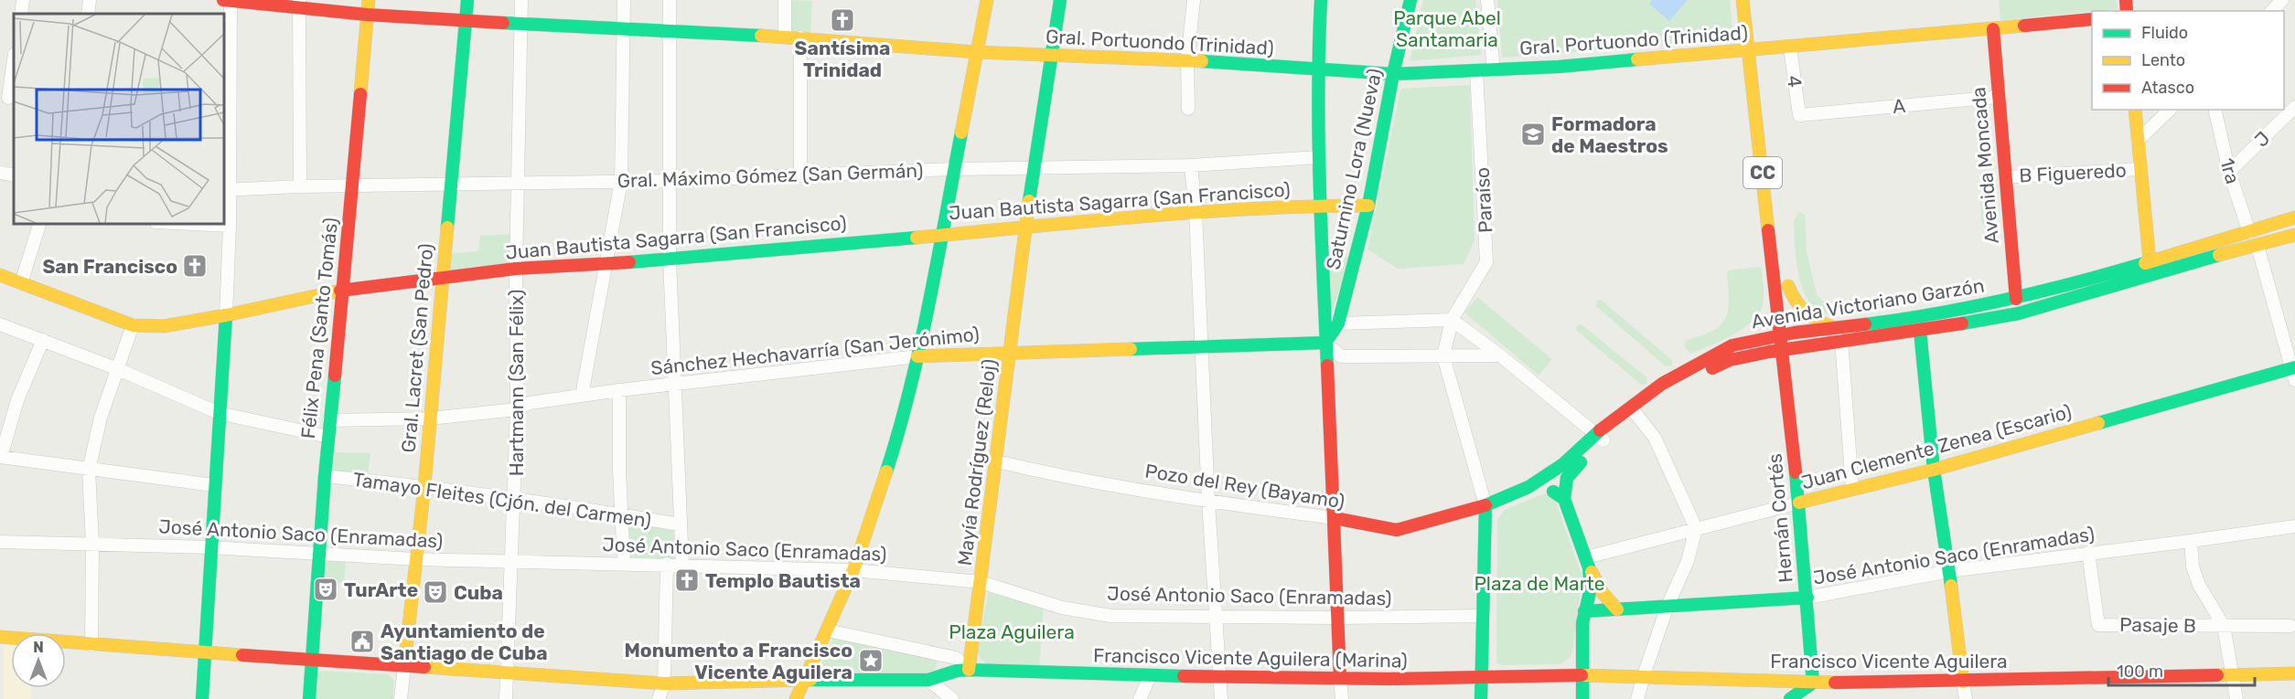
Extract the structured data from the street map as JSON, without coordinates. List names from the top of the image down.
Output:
{
  "streets": {
    "main road": [
      "Gral. Portuondo (Trinidad)",
      "Avenida Moncada",
      "Saturnino Lora (Nueva)",
      "CC",
      "Juan Bautista Sagarra (San Francisco)",
      "Avenida Victoriano Garzón",
      "Félix Pena (Santo Tomás)",
      "Gral. Lacret (San Pedro)",
      "Sánchez Hechavarría (San Jerónimo)",
      "Juan Clemente Zenea (Escario)",
      "Mayía Rodríguez (Reloj)",
      "Pozo del Rey (Bayamo)",
      "Hernán Cortés",
      "José Antonio Saco (Enramadas)",
      "Francisco Vicente Aguilera (Marina)",
      "Francisco Vicente Aguilera"
    ],
    "street": [
      "4",
      "A",
      "J",
      "1ra",
      "B Figueredo",
      "Gral. Máximo Gómez (San Germán)",
      "Paraíso",
      "Hartmann (San Félix)",
      "Tamayo Fleites (Cjón. del Carmen)",
      "Pasaje B"
    ]
  },
  "crossings": [
    ["Gral. Portuondo (Trinidad)", "4"],
    ["Gral. Portuondo (Trinidad)", "Avenida Moncada"],
    ["Gral. Portuondo (Trinidad)", "Saturnino Lora (Nueva)"],
    ["Gral. Portuondo (Trinidad)", "CC"],
    ["Gral. Portuondo (Trinidad)", "Paraíso"],
    ["Gral. Portuondo (Trinidad)", "Félix Pena (Santo Tomás)"],
    ["Gral. Portuondo (Trinidad)", "Gral. Lacret (San Pedro)"],
    ["Gral. Portuondo (Trinidad)", "Hartmann (San Félix)"],
    ["Gral. Portuondo (Trinidad)", "Mayía Rodríguez (Reloj)"],
    ["4", "A"],
    ["A", "Avenida Moncada"],
    ["J", "1ra"],
    ["Avenida Moncada", "B Figueredo"],
    ["Avenida Moncada", "Avenida Victoriano Garzón"],
    ["Saturnino Lora (Nueva)", "Juan Bautista Sagarra (San Francisco)"],
    ["Saturnino Lora (Nueva)", "Sánchez Hechavarría (San Jerónimo)"],
    ["1ra", "Avenida Victoriano Garzón"],
    ["CC", "Avenida Victoriano Garzón"],
    ["CC", "Hernán Cortés"],
    ["Gral. Máximo Gómez (San Germán)", "Félix Pena (Santo Tomás)"],
    ["Gral. Máximo Gómez (San Germán)", "Gral. Lacret (San Pedro)"],
    ["Gral. Máximo Gómez (San Germán)", "Hartmann (San Félix)"],
    ["Gral. Máximo Gómez (San Germán)", "Mayía Rodríguez (Reloj)"],
    ["Juan Bautista Sagarra (San Francisco)", "Félix Pena (Santo Tomás)"],
    ["Juan Bautista Sagarra (San Francisco)", "Gral. Lacret (San Pedro)"],
    ["Juan Bautista Sagarra (San Francisco)", "Hartmann (San Félix)"],
    ["Juan Bautista Sagarra (San Francisco)", "Mayía Rodríguez (Reloj)"],
    ["Avenida Victoriano Garzón", "Pozo del Rey (Bayamo)"],
    ["Avenida Victoriano Garzón", "Hernán Cortés"],
    ["Félix Pena (Santo Tomás)", "Sánchez Hechavarría (San Jerónimo)"],
    ["Félix Pena (Santo Tomás)", "Tamayo Fleites (Cjón. del Carmen)"],
    ["Félix Pena (Santo Tomás)", "José Antonio Saco (Enramadas)"],
    ["Félix Pena (Santo Tomás)", "Francisco Vicente Aguilera (Marina)"],
    ["Gral. Lacret (San Pedro)", "Sánchez Hechavarría (San Jerónimo)"],
    ["Gral. Lacret (San Pedro)", "Tamayo Fleites (Cjón. del Carmen)"],
    ["Gral. Lacret (San Pedro)", "José Antonio Saco (Enramadas)"],
    ["Gral. Lacret (San Pedro)", "Francisco Vicente Aguilera (Marina)"],
    ["Sánchez Hechavarría (San Jerónimo)", "Hartmann (San Félix)"],
    ["Sánchez Hechavarría (San Jerónimo)", "Mayía Rodríguez (Reloj)"],
    ["Hartmann (San Félix)", "Tamayo Fleites (Cjón. del Carmen)"],
    ["Hartmann (San Félix)", "José Antonio Saco (Enramadas)"],
    ["Hartmann (San Félix)", "Francisco Vicente Aguilera (Marina)"],
    ["Juan Clemente Zenea (Escario)", "Hernán Cortés"],
    ["Mayía Rodríguez (Reloj)", "Pozo del Rey (Bayamo)"],
    ["Mayía Rodríguez (Reloj)", "José Antonio Saco (Enramadas)"],
    ["Mayía Rodríguez (Reloj)", "Francisco Vicente Aguilera (Marina)"],
    ["Hernán Cortés", "José Antonio Saco (Enramadas)"],
    ["Hernán Cortés", "Francisco Vicente Aguilera"],
    ["José Antonio Saco (Enramadas)", "Pasaje B"],
    ["Francisco Vicente Aguilera (Marina)", "Francisco Vicente Aguilera"]
  ],
  "parks": ["Parque Abel Santamaria", "Plaza de Marte", "Plaza Aguilera"],
  "places": {
    "church": ["Santísima Trinidad", "San Francisco", "Templo Bautista"],
    "school or university": ["Formadora de Maestros"],
    "theatre": ["TurArte", "Cuba"],
    "public building": ["Ayuntamiento de Santiago de Cuba"],
    "place": ["Monumento a Francisco Vicente Aguilera"]
  },
  "legend": ["Fluido", "Lento", "Atasco"],
  "scale_bar": "100 m",
  "north": "top"
}
